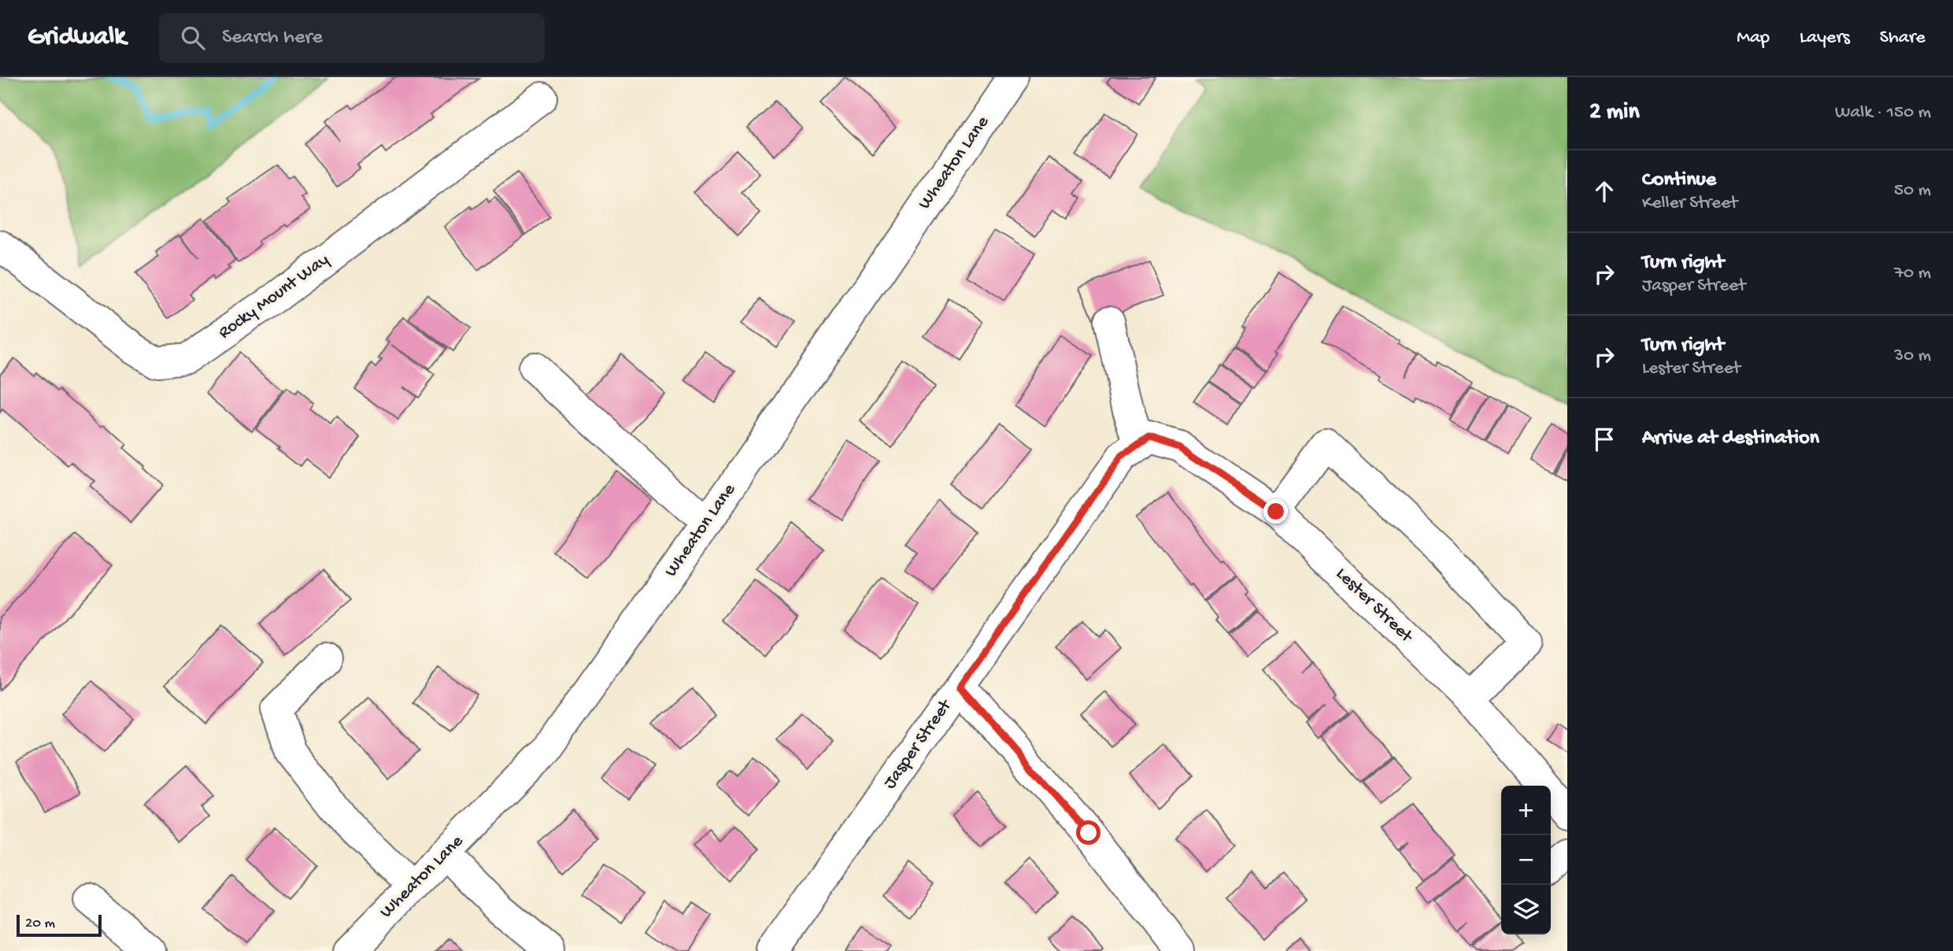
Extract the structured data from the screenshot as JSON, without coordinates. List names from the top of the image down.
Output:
{
  "streets": {
    "street": [
      "Wheaton Lane",
      "Rocky Mount Way",
      "Lester Street",
      "Jasper Street"
    ]
  },
  "crossings": [
    ["Lester Street", "Jasper Street"]
  ],
  "scale_bar": "20 m",
  "page": {
    "header": "Gridwalk",
    "search": "Search here",
    "nav": ["Map", "Layers", "Share"],
    "heading": ["2 min", "Walk · 150 m"],
    "list": [
      ["Continue", "Keller Street", "50 m"],
      ["Turn right", "Jasper Street", "70 m"],
      ["Turn right", "Lester Street", "30 m"],
      "Arrive at destination"
    ],
    "map_buttons": ["+", "−"],
    "scale": "20 m"
  }
}
